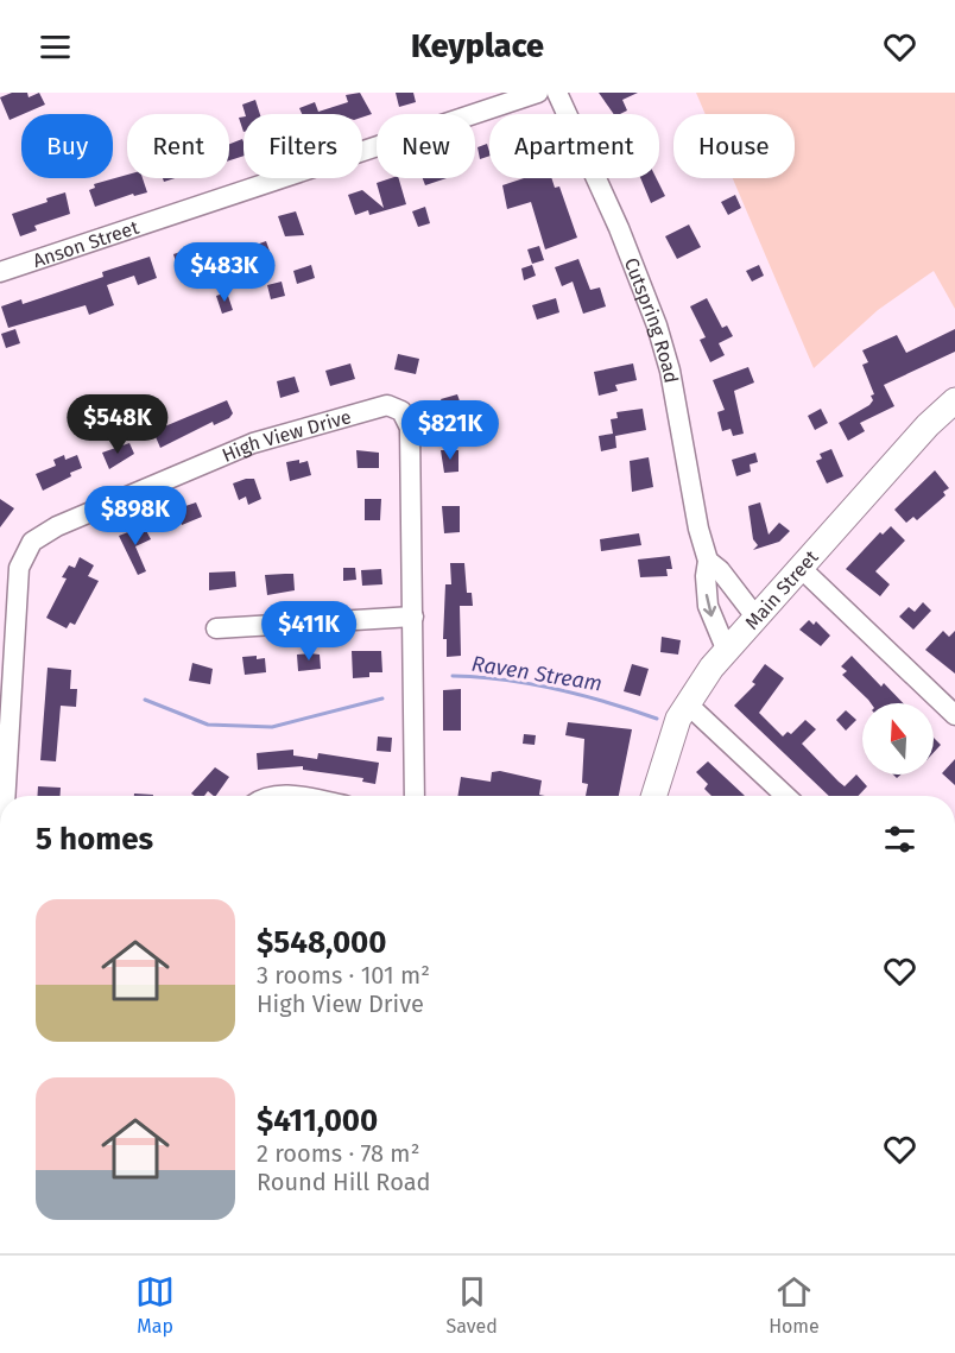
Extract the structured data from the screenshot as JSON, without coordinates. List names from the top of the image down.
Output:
{
  "streets": {
    "main road": ["Main Street"],
    "street": ["Anson Street", "Cutspring Road", "High View Drive"]
  },
  "crossings": [
    ["Cutspring Road", "Main Street"]
  ],
  "water": ["Raven Stream"],
  "north": "top",
  "page": {
    "header": "Keyplace",
    "chip": [
      "Buy",
      "Rent",
      "Filters",
      "New",
      "Apartment",
      "House"
    ],
    "price": [
      "$483K",
      "$548K",
      "$821K",
      "$898K",
      "$411K"
    ],
    "heading": "5 homes",
    "list": [
      {
        "name": "$548,000",
        "note": "3 rooms · 101 m² · High View Drive"
      },
      {
        "name": "$411,000",
        "note": "2 rooms · 78 m² · Round Hill Road"
      }
    ],
    "tabs": ["Map", "Saved", "Home"]
  }
}
